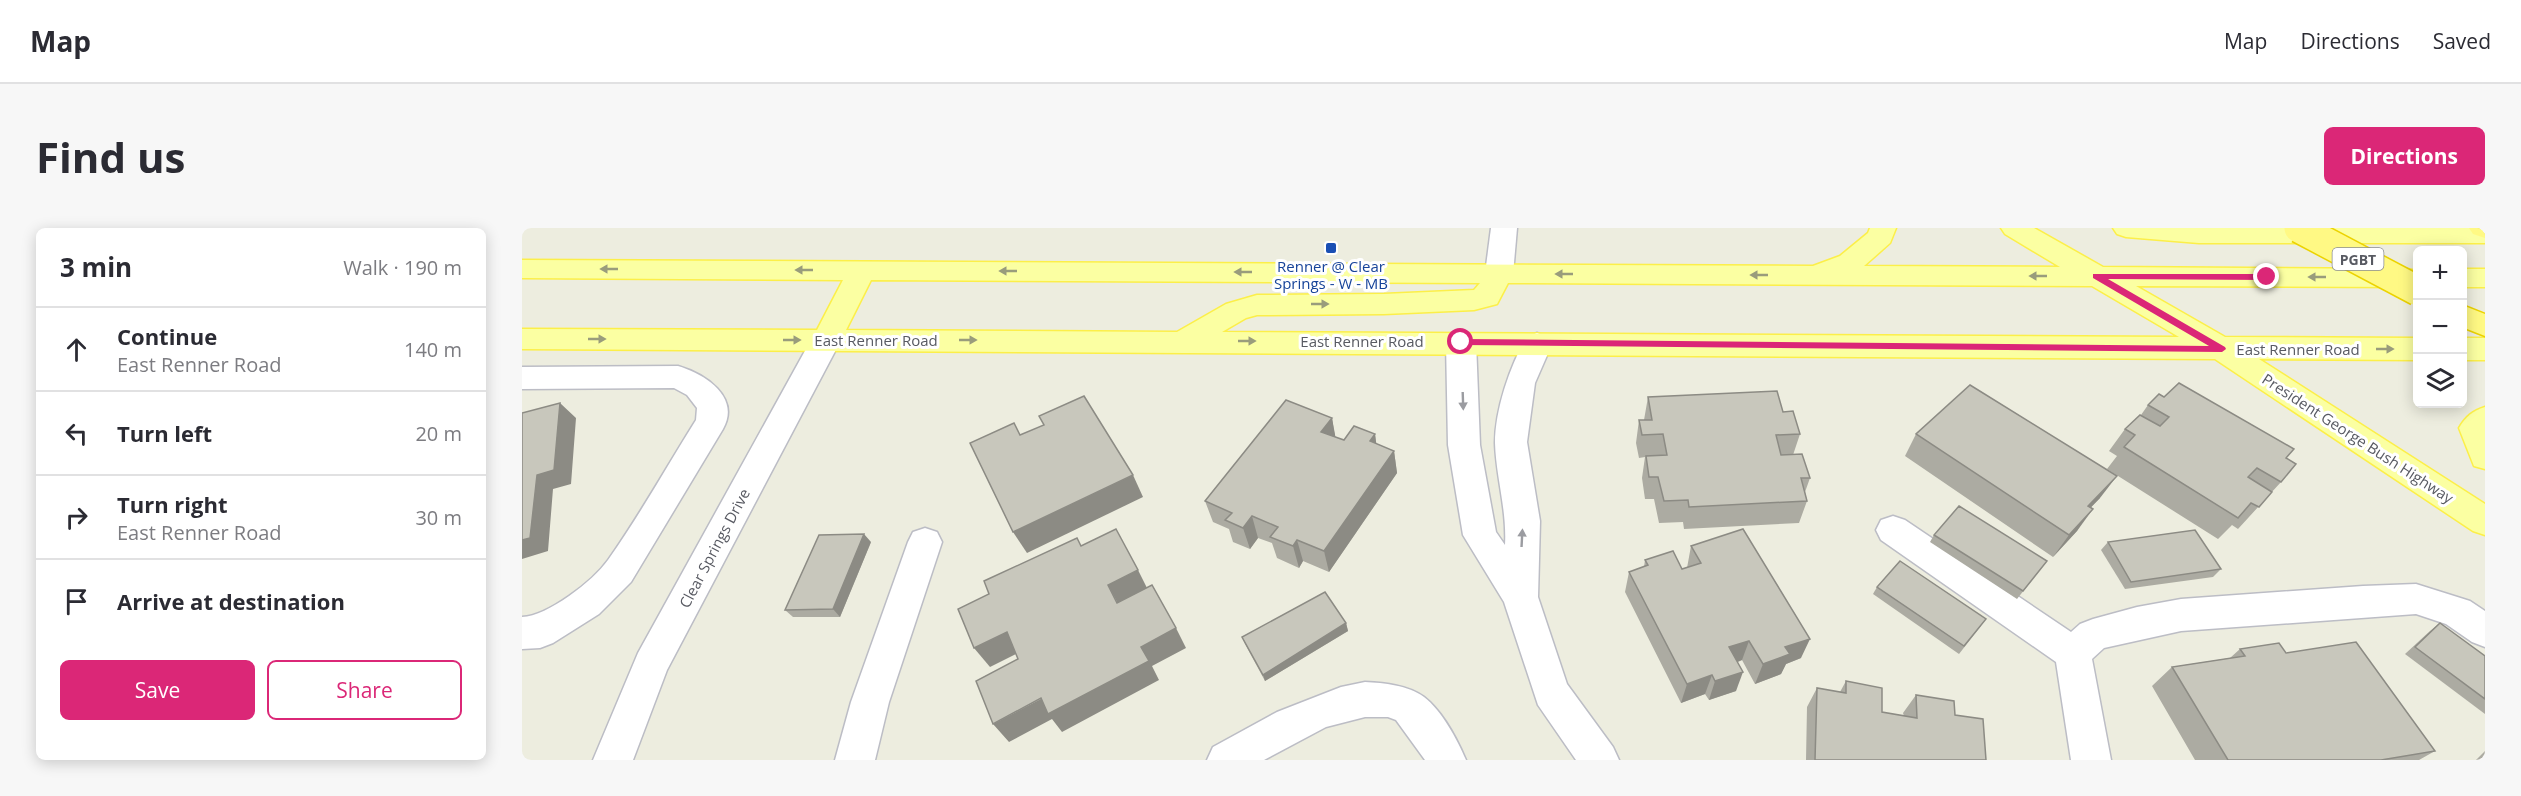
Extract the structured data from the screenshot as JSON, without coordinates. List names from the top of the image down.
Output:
{
  "streets": {
    "highway": ["PGBT"],
    "main road": ["East Renner Road", "President George Bush Highway"],
    "street": ["Clear Springs Drive"]
  },
  "crossings": [
    ["East Renner Road", "President George Bush Highway"],
    ["East Renner Road", "Clear Springs Drive"]
  ],
  "places": {
    "transit": ["Renner @ Clear Springs - W - MB"]
  },
  "page": {
    "header": "Map",
    "nav": ["Map", "Directions", "Saved"],
    "buttons": [
      "Directions",
      ["Save", "Share"]
    ],
    "title": "Find us",
    "heading": ["3 min", "Walk · 190 m"],
    "map_buttons": ["+", "−"],
    "list": [
      ["Continue", "East Renner Road", "140 m"],
      ["Turn left", "20 m"],
      ["Turn right", "East Renner Road", "30 m"],
      "Arrive at destination"
    ]
  }
}
